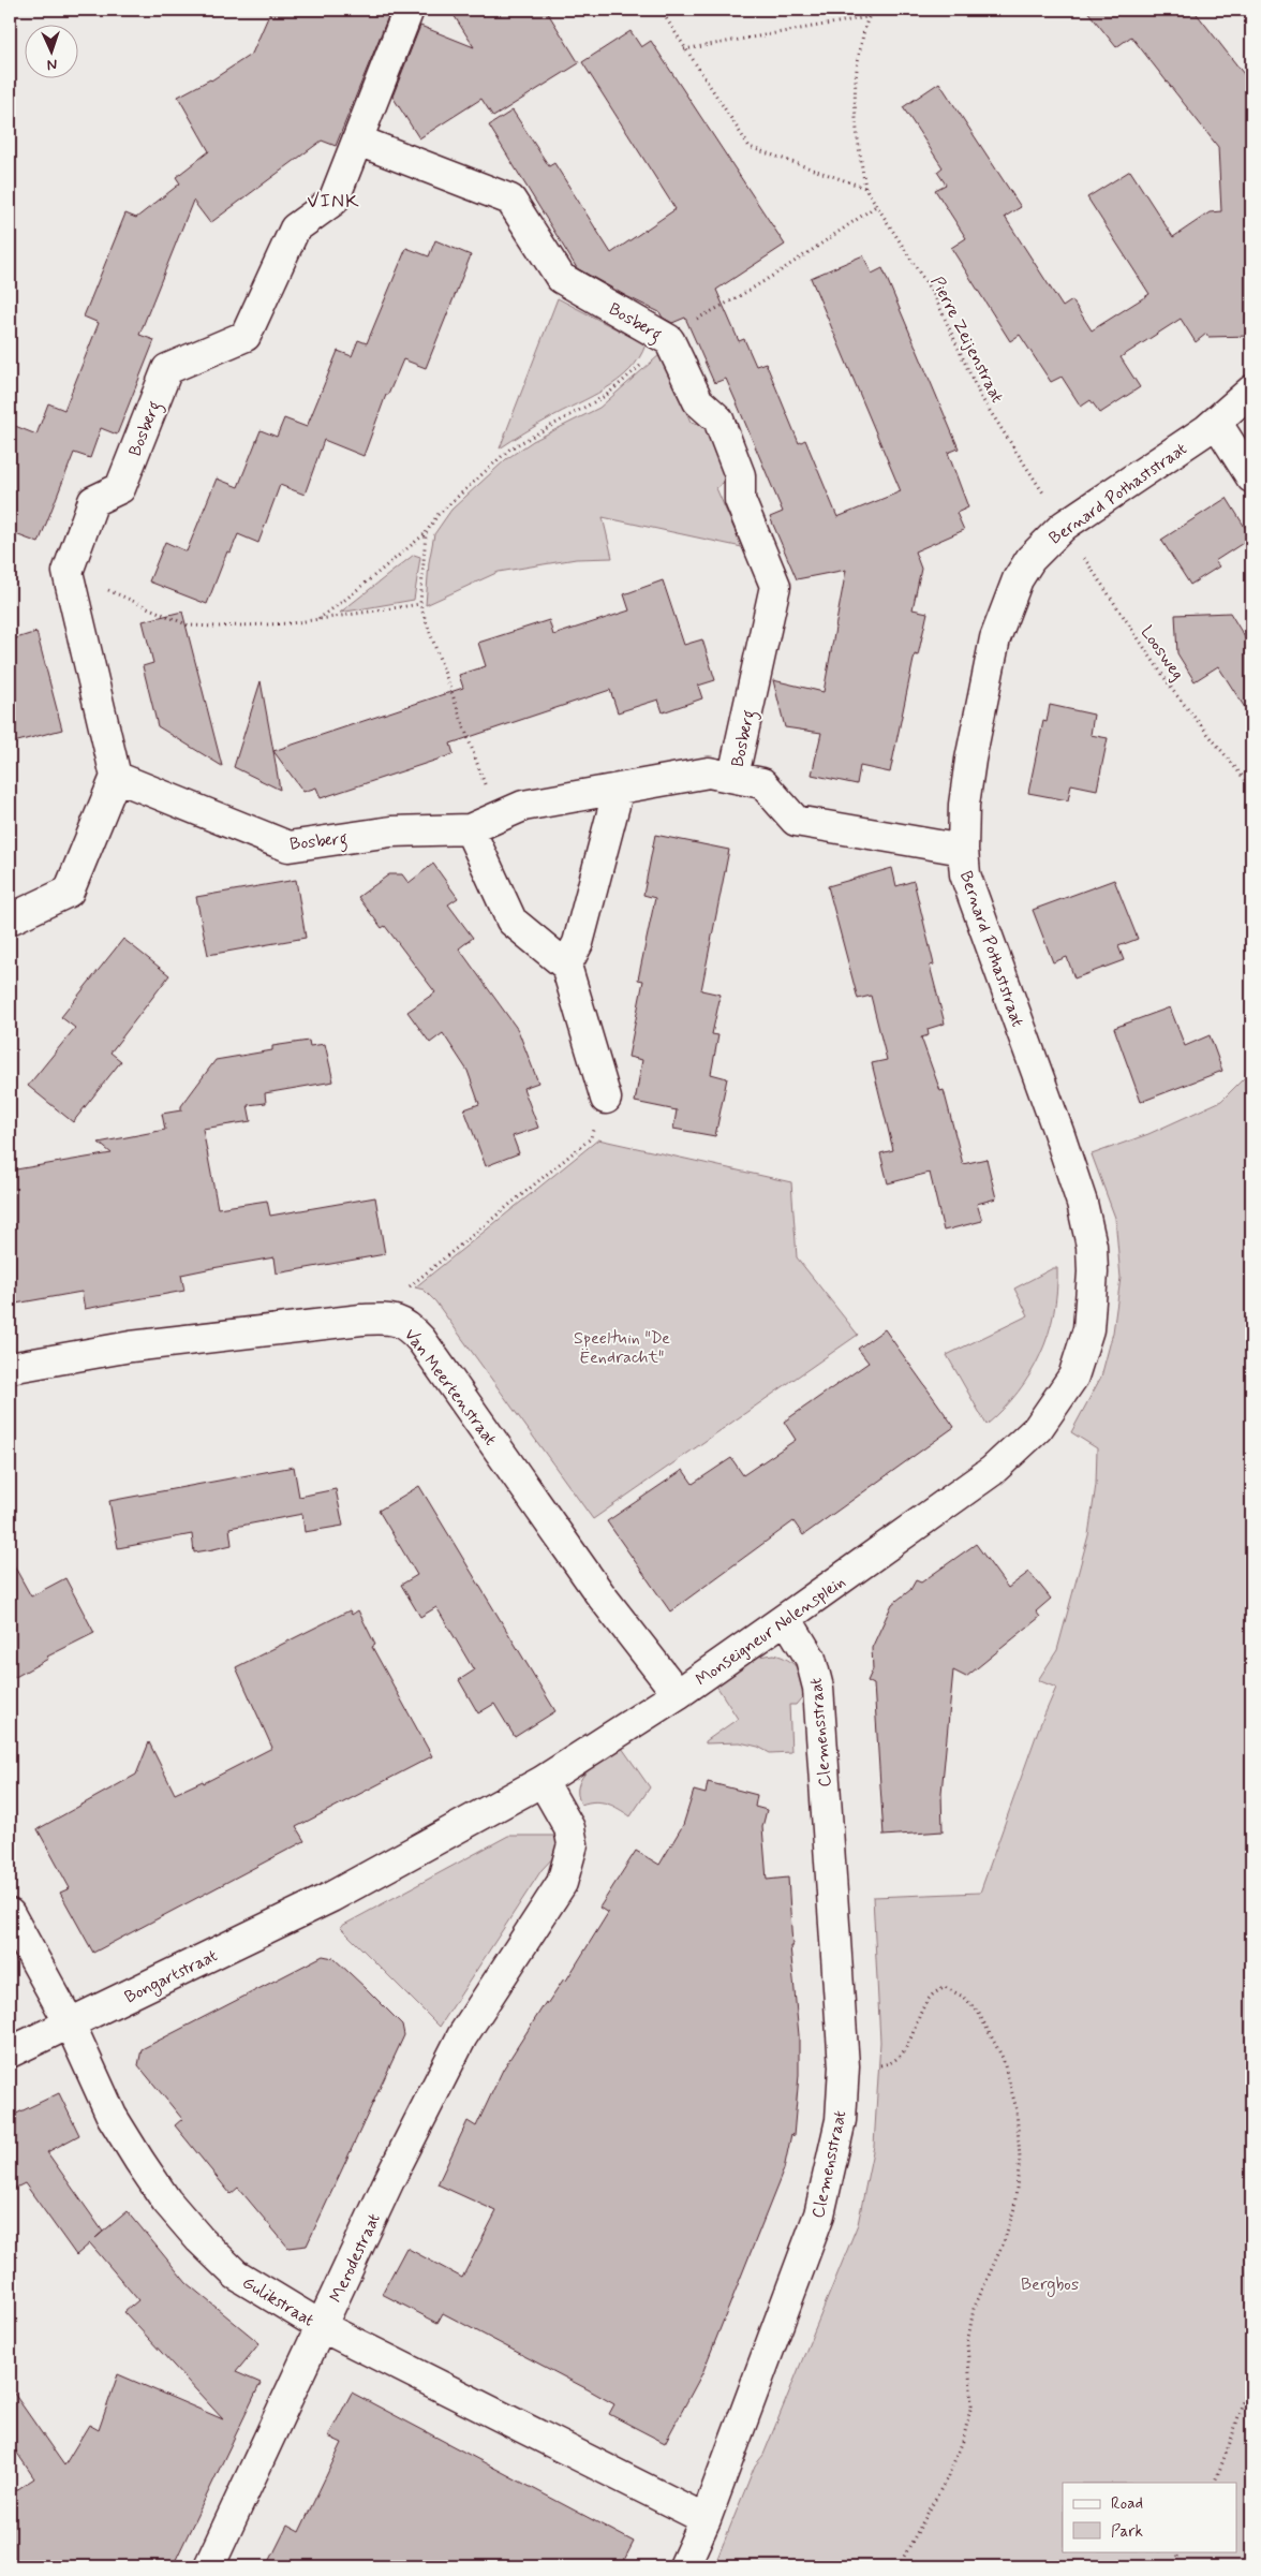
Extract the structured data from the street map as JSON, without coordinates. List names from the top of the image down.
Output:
{
  "streets": {
    "street": [
      "Bosberg",
      "Bernard Pothaststraat",
      "Van Meertenstraat",
      "Monseigneur Nolensplein",
      "Clemensstraat",
      "Bongartstraat",
      "Merodestraat",
      "Gulikstraat"
    ],
    "path": ["Pierre Zeijenstraat", "Loosweg"]
  },
  "crossings": [
    ["Bosberg", "Bernard Pothaststraat"],
    ["Pierre Zeijenstraat", "Bernard Pothaststraat"],
    ["Pierre Zeijenstraat", "Loosweg"],
    ["Bernard Pothaststraat", "Loosweg"],
    ["Bernard Pothaststraat", "Monseigneur Nolensplein"],
    ["Van Meertenstraat", "Monseigneur Nolensplein"],
    ["Monseigneur Nolensplein", "Clemensstraat"],
    ["Monseigneur Nolensplein", "Bongartstraat"],
    ["Monseigneur Nolensplein", "Merodestraat"],
    ["Clemensstraat", "Gulikstraat"],
    ["Bongartstraat", "Gulikstraat"],
    ["Merodestraat", "Gulikstraat"]
  ],
  "districts": ["VINK"],
  "parks": ["Speeltuin \"De Ëendracht\"", "Bergbos"],
  "legend": ["Road", "Park"],
  "north": "bottom"
}
